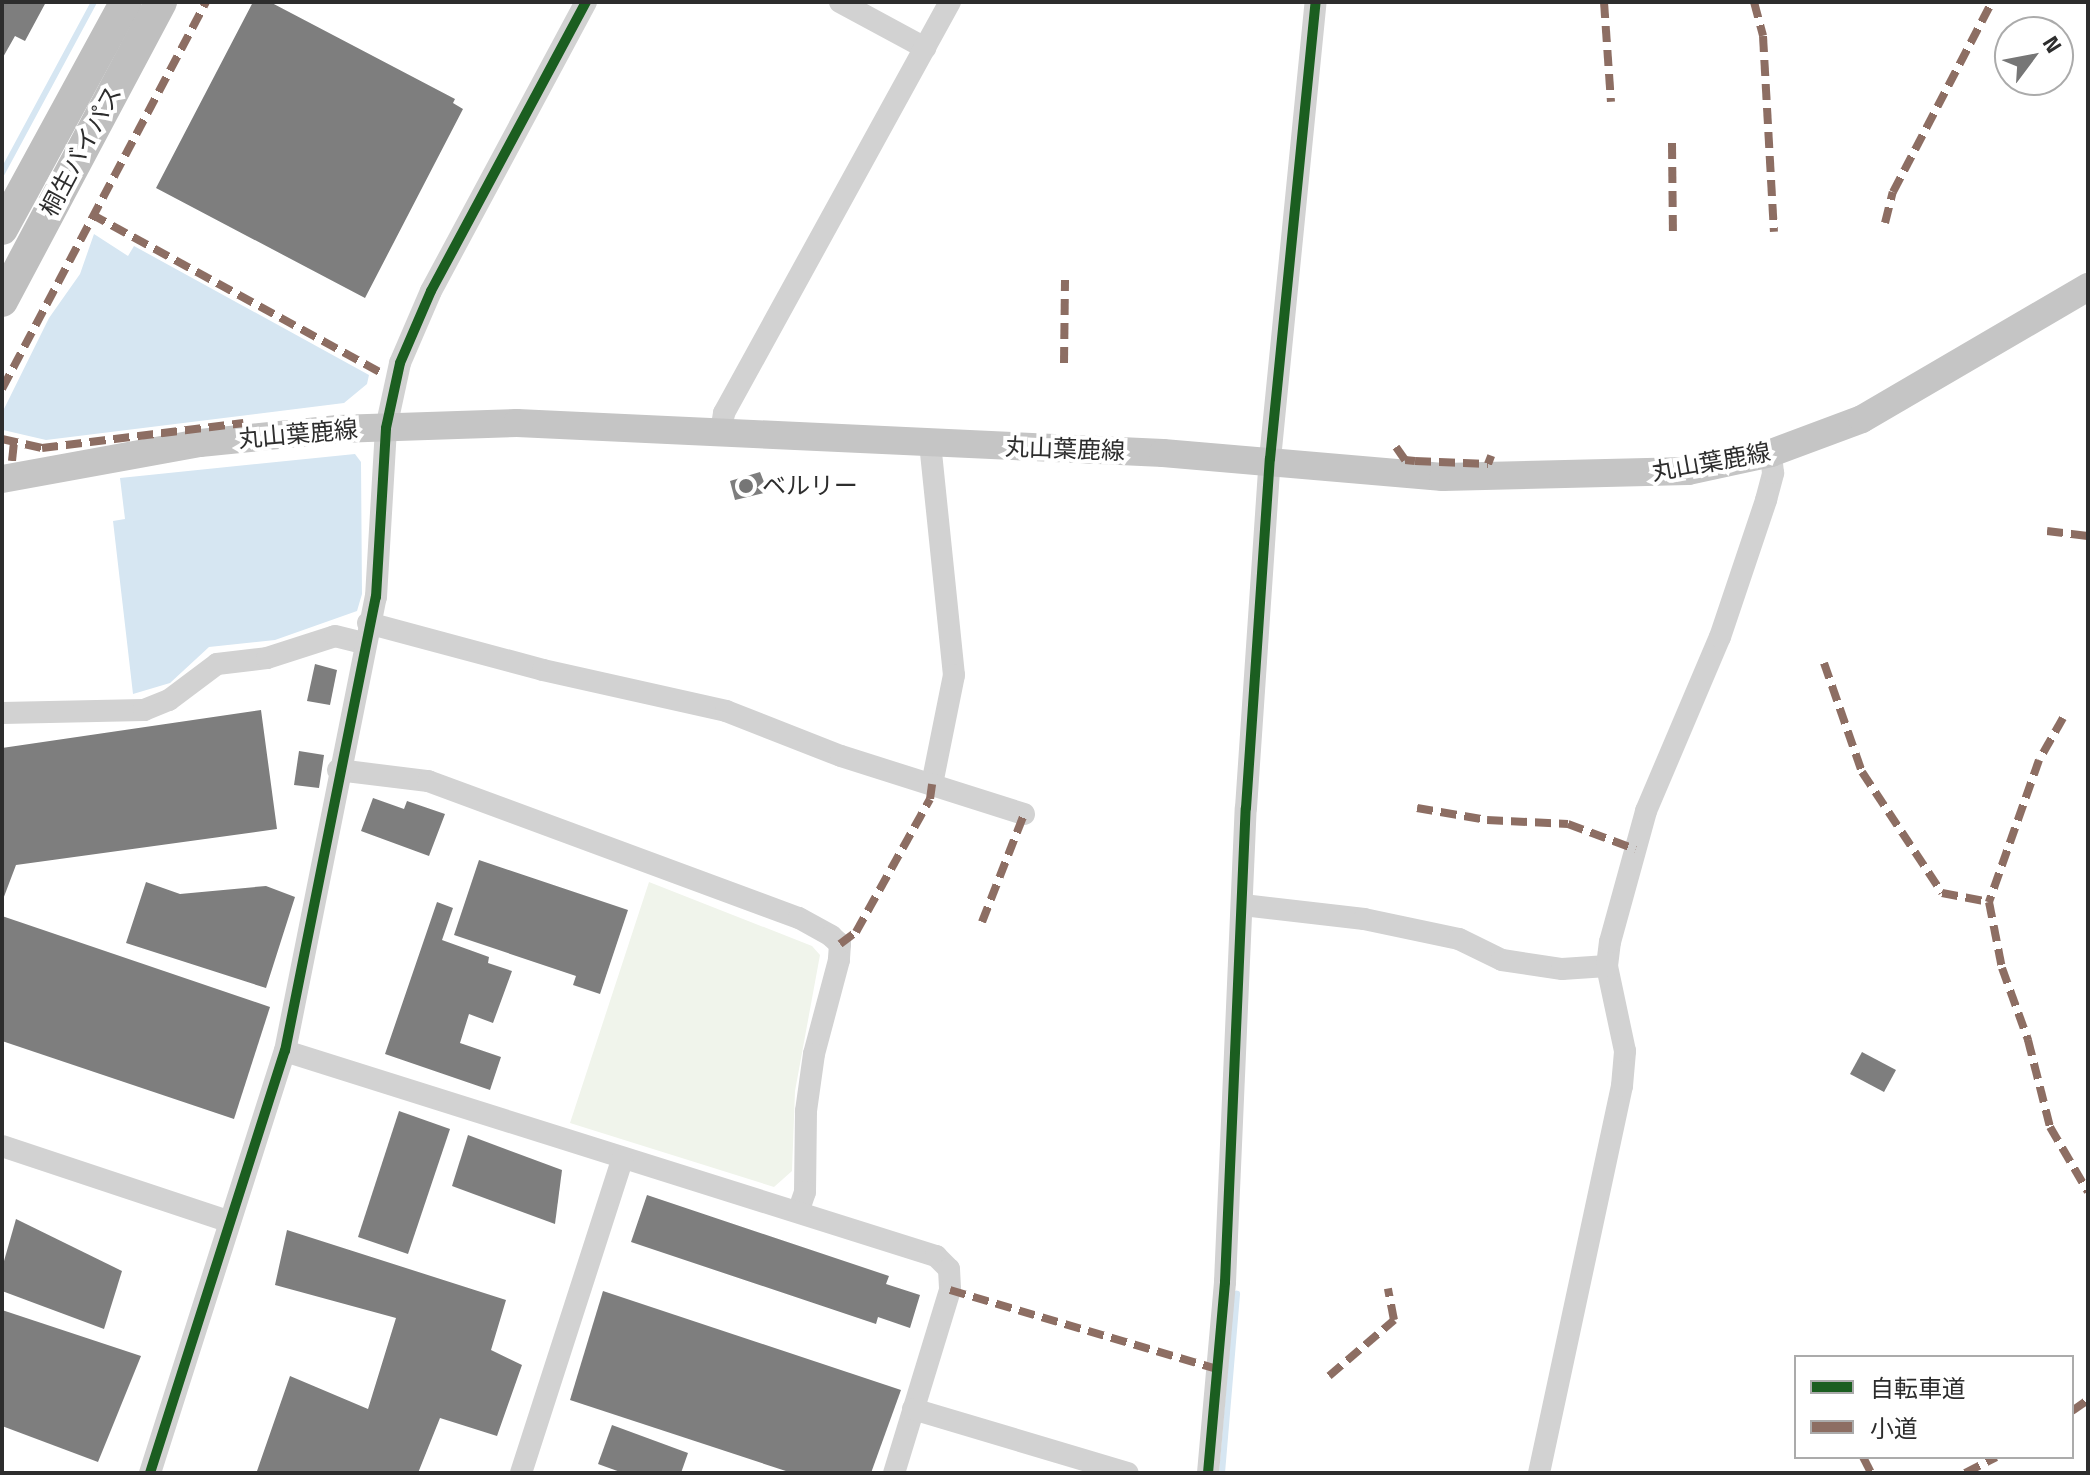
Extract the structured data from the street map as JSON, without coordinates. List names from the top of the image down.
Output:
{
  "streets": {
    "highway": ["桐生バイパス"],
    "main road": ["丸山葉鹿線"]
  },
  "places": ["ベルリー"],
  "legend": ["自転車道", "小道"],
  "north": "top right"
}
